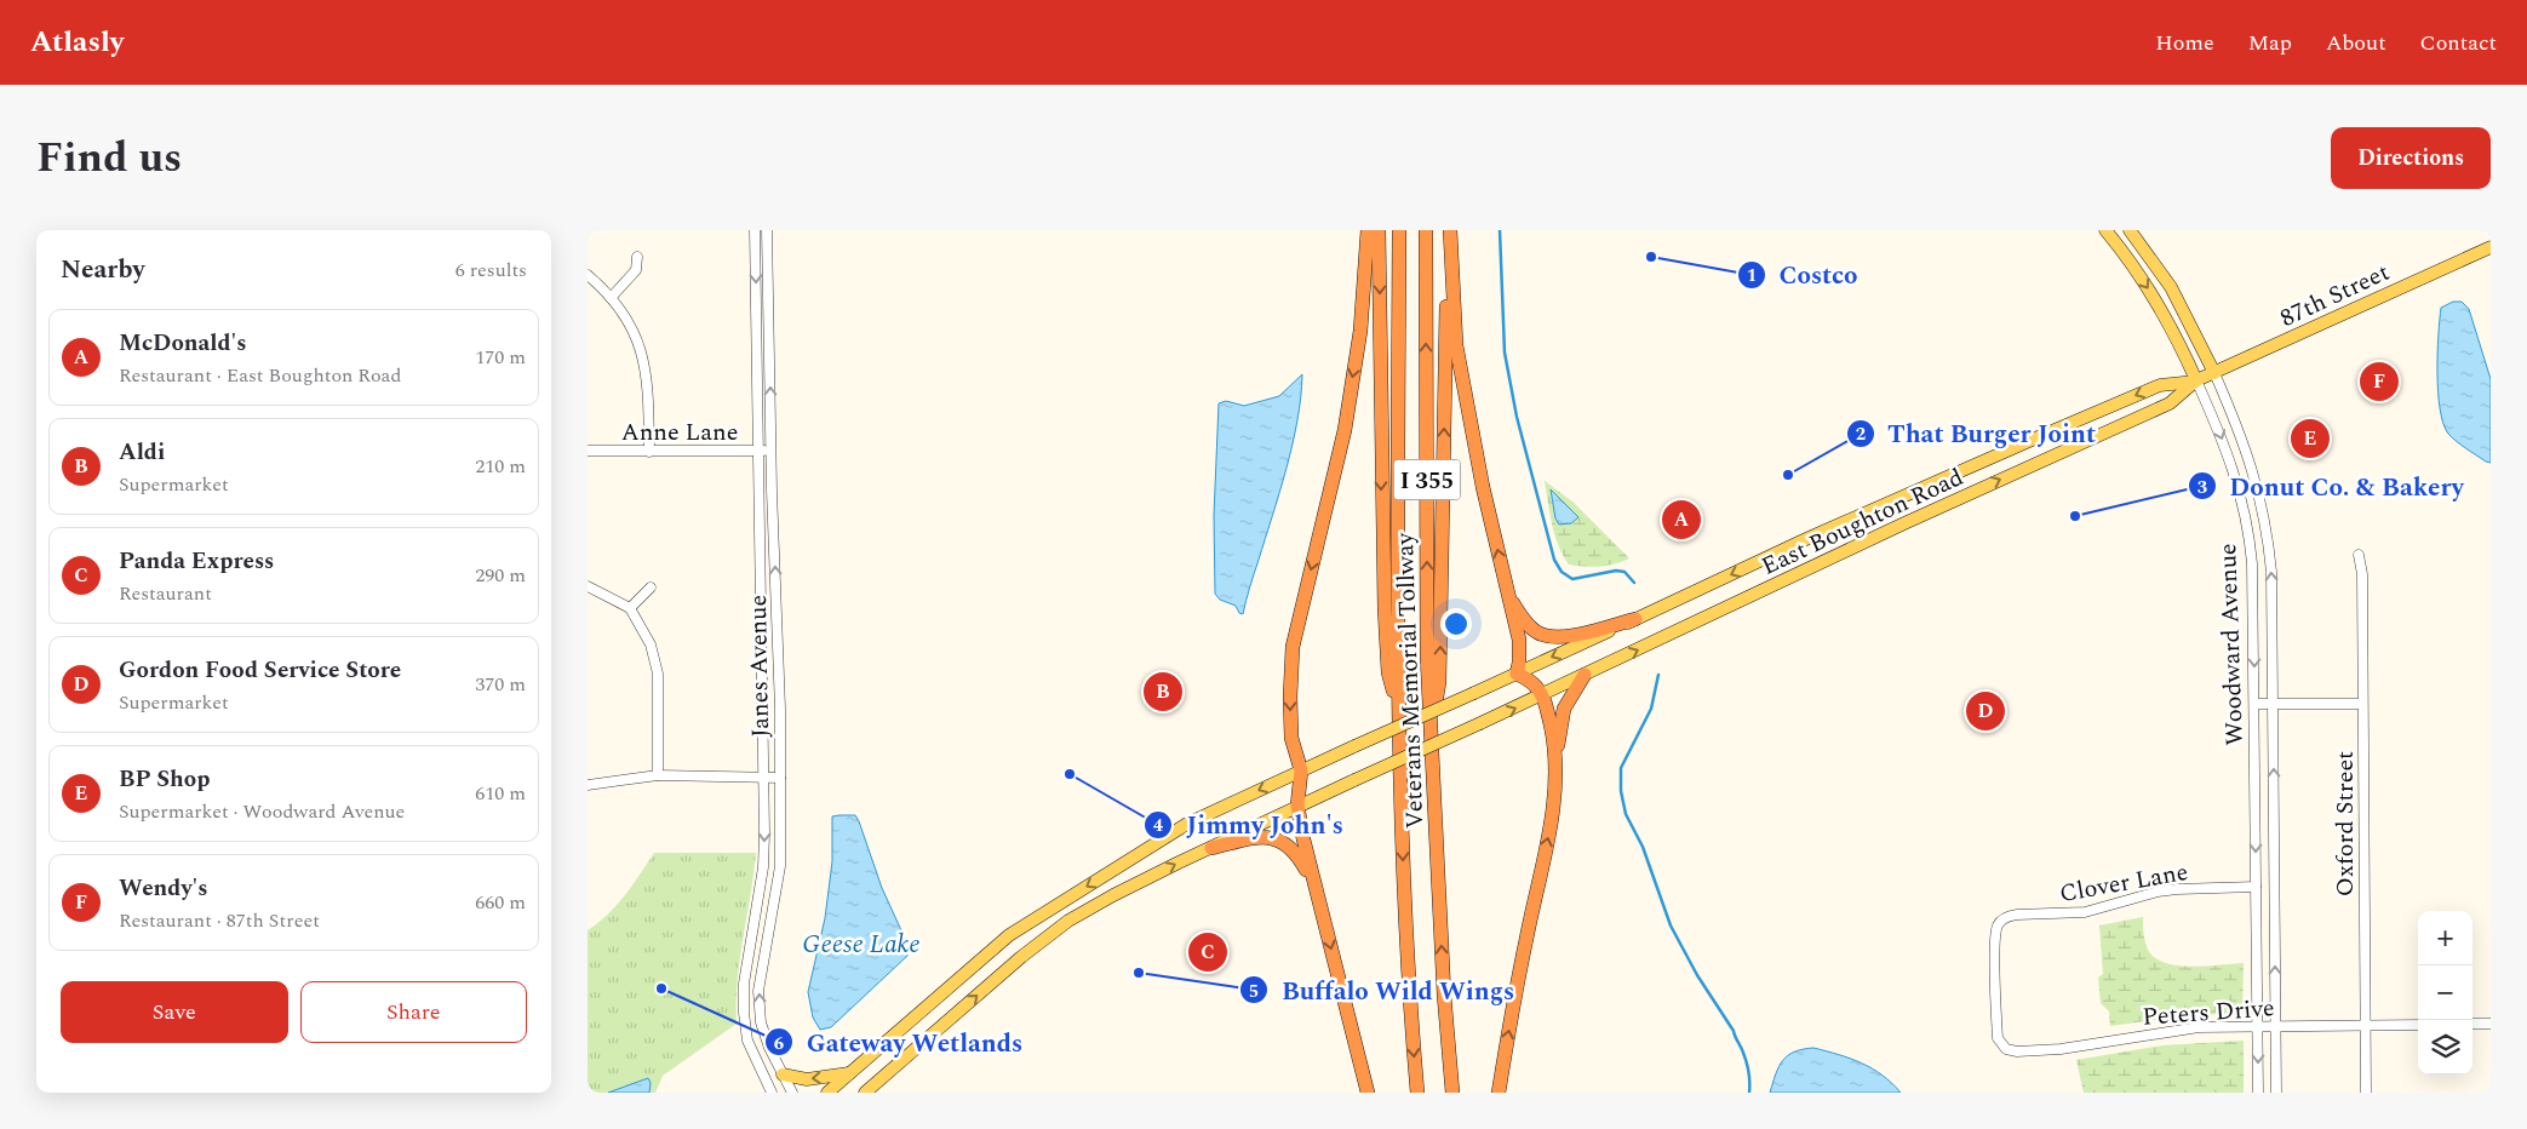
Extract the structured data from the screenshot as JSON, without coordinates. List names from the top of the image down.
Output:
{
  "streets": {
    "highway": ["I 355", "Veterans Memorial Tollway"],
    "main road": ["87th Street", "East Boughton Road", "Woodward Avenue"],
    "street": [
      "Anne Lane",
      "Janes Avenue",
      "Oxford Street",
      "Clover Lane",
      "Peters Drive"
    ]
  },
  "crossings": [
    ["87th Street", "East Boughton Road"],
    ["87th Street", "Woodward Avenue"],
    ["Anne Lane", "Janes Avenue"],
    ["East Boughton Road", "Woodward Avenue"],
    ["Woodward Avenue", "Clover Lane"],
    ["Woodward Avenue", "Peters Drive"],
    ["Oxford Street", "Peters Drive"],
    ["Clover Lane", "Peters Drive"]
  ],
  "water": ["Geese Lake"],
  "places": [
    "Costco",
    "That Burger Joint",
    "Donut Co. & Bakery",
    "Jimmy John's",
    "Buffalo Wild Wings",
    "Gateway Wetlands"
  ],
  "page": {
    "header": "Atlasly",
    "nav": [
      "Home",
      "Map",
      "About",
      "Contact"
    ],
    "title": "Find us",
    "buttons": [
      "Directions",
      ["Save", "Share"]
    ],
    "heading": ["Nearby", "6 results"],
    "list": [
      {
        "mark": "A",
        "name": "McDonald's",
        "note": "Restaurant · East Boughton Road",
        "value": "170 m"
      },
      {
        "mark": "B",
        "name": "Aldi",
        "note": "Supermarket",
        "value": "210 m"
      },
      {
        "mark": "C",
        "name": "Panda Express",
        "note": "Restaurant",
        "value": "290 m"
      },
      {
        "mark": "D",
        "name": "Gordon Food Service Store",
        "note": "Supermarket",
        "value": "370 m"
      },
      {
        "mark": "E",
        "name": "BP Shop",
        "note": "Supermarket · Woodward Avenue",
        "value": "610 m"
      },
      {
        "mark": "F",
        "name": "Wendy's",
        "note": "Restaurant · 87th Street",
        "value": "660 m"
      }
    ],
    "pins": [
      "F",
      "E",
      "A",
      "B",
      "D",
      "C"
    ],
    "map_buttons": ["+", "−"]
  }
}
